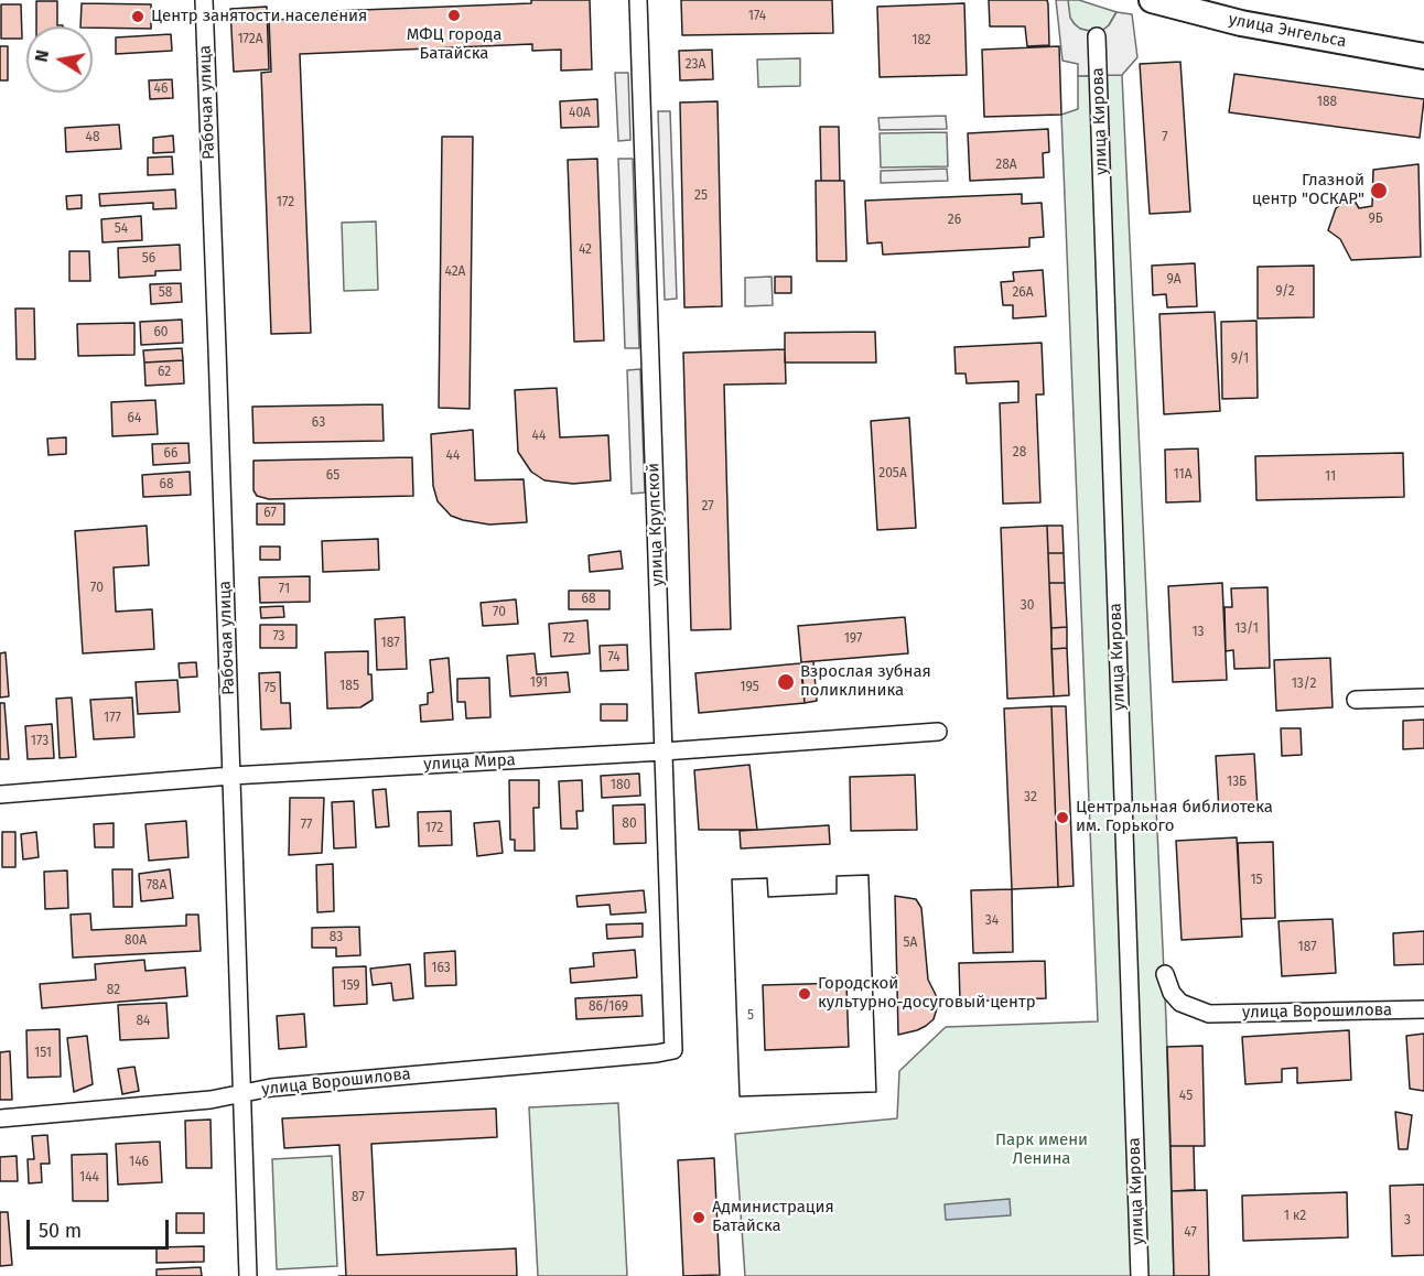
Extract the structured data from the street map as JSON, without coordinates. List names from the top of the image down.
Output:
{
  "streets": {
    "main road": ["улица Энгельса"],
    "street": [
      "Рабочая улица",
      "улица Кирова",
      "улица Крупской",
      "улица Мира",
      "улица Ворошилова"
    ]
  },
  "crossings": [
    ["Рабочая улица", "улица Мира"],
    ["Рабочая улица", "улица Ворошилова"],
    ["улица Крупской", "улица Мира"],
    ["улица Крупской", "улица Ворошилова"]
  ],
  "parks": ["Парк имени Ленина"],
  "places": [
    "МФЦ города Батайска",
    "Центр занятости населения",
    "Глазной центр \"ОСКАР\"",
    "Взрослая зубная поликлиника",
    "Центральная библиотека им. Горького",
    "Городской культурно-досуговый центр",
    "Администрация Батайска"
  ],
  "house_numbers": [
    "174",
    "172А",
    "182",
    "23А",
    "46",
    "188",
    "40А",
    "48",
    "7",
    "28А",
    "25",
    "172",
    "9Б",
    "26",
    "54",
    "42",
    "56",
    "42А",
    "9А",
    "9/2",
    "58",
    "26А",
    "60",
    "9/1",
    "62",
    "64",
    "63",
    "44",
    "28",
    "66",
    "44",
    "205А",
    "11А",
    "65",
    "11",
    "68",
    "27",
    "67",
    "70",
    "71",
    "68",
    "30",
    "70",
    "13/1",
    "13",
    "73",
    "72",
    "197",
    "187",
    "74",
    "191",
    "13/2",
    "185",
    "195",
    "75",
    "177",
    "173",
    "13Б",
    "180",
    "32",
    "80",
    "77",
    "172",
    "15",
    "78А",
    "34",
    "83",
    "80А",
    "5А",
    "187",
    "163",
    "159",
    "82",
    "86/169",
    "5",
    "84",
    "151",
    "45",
    "146",
    "144",
    "87",
    "1 к2",
    "3",
    "47"
  ],
  "scale_bar": "50 m",
  "north": "left"
}
